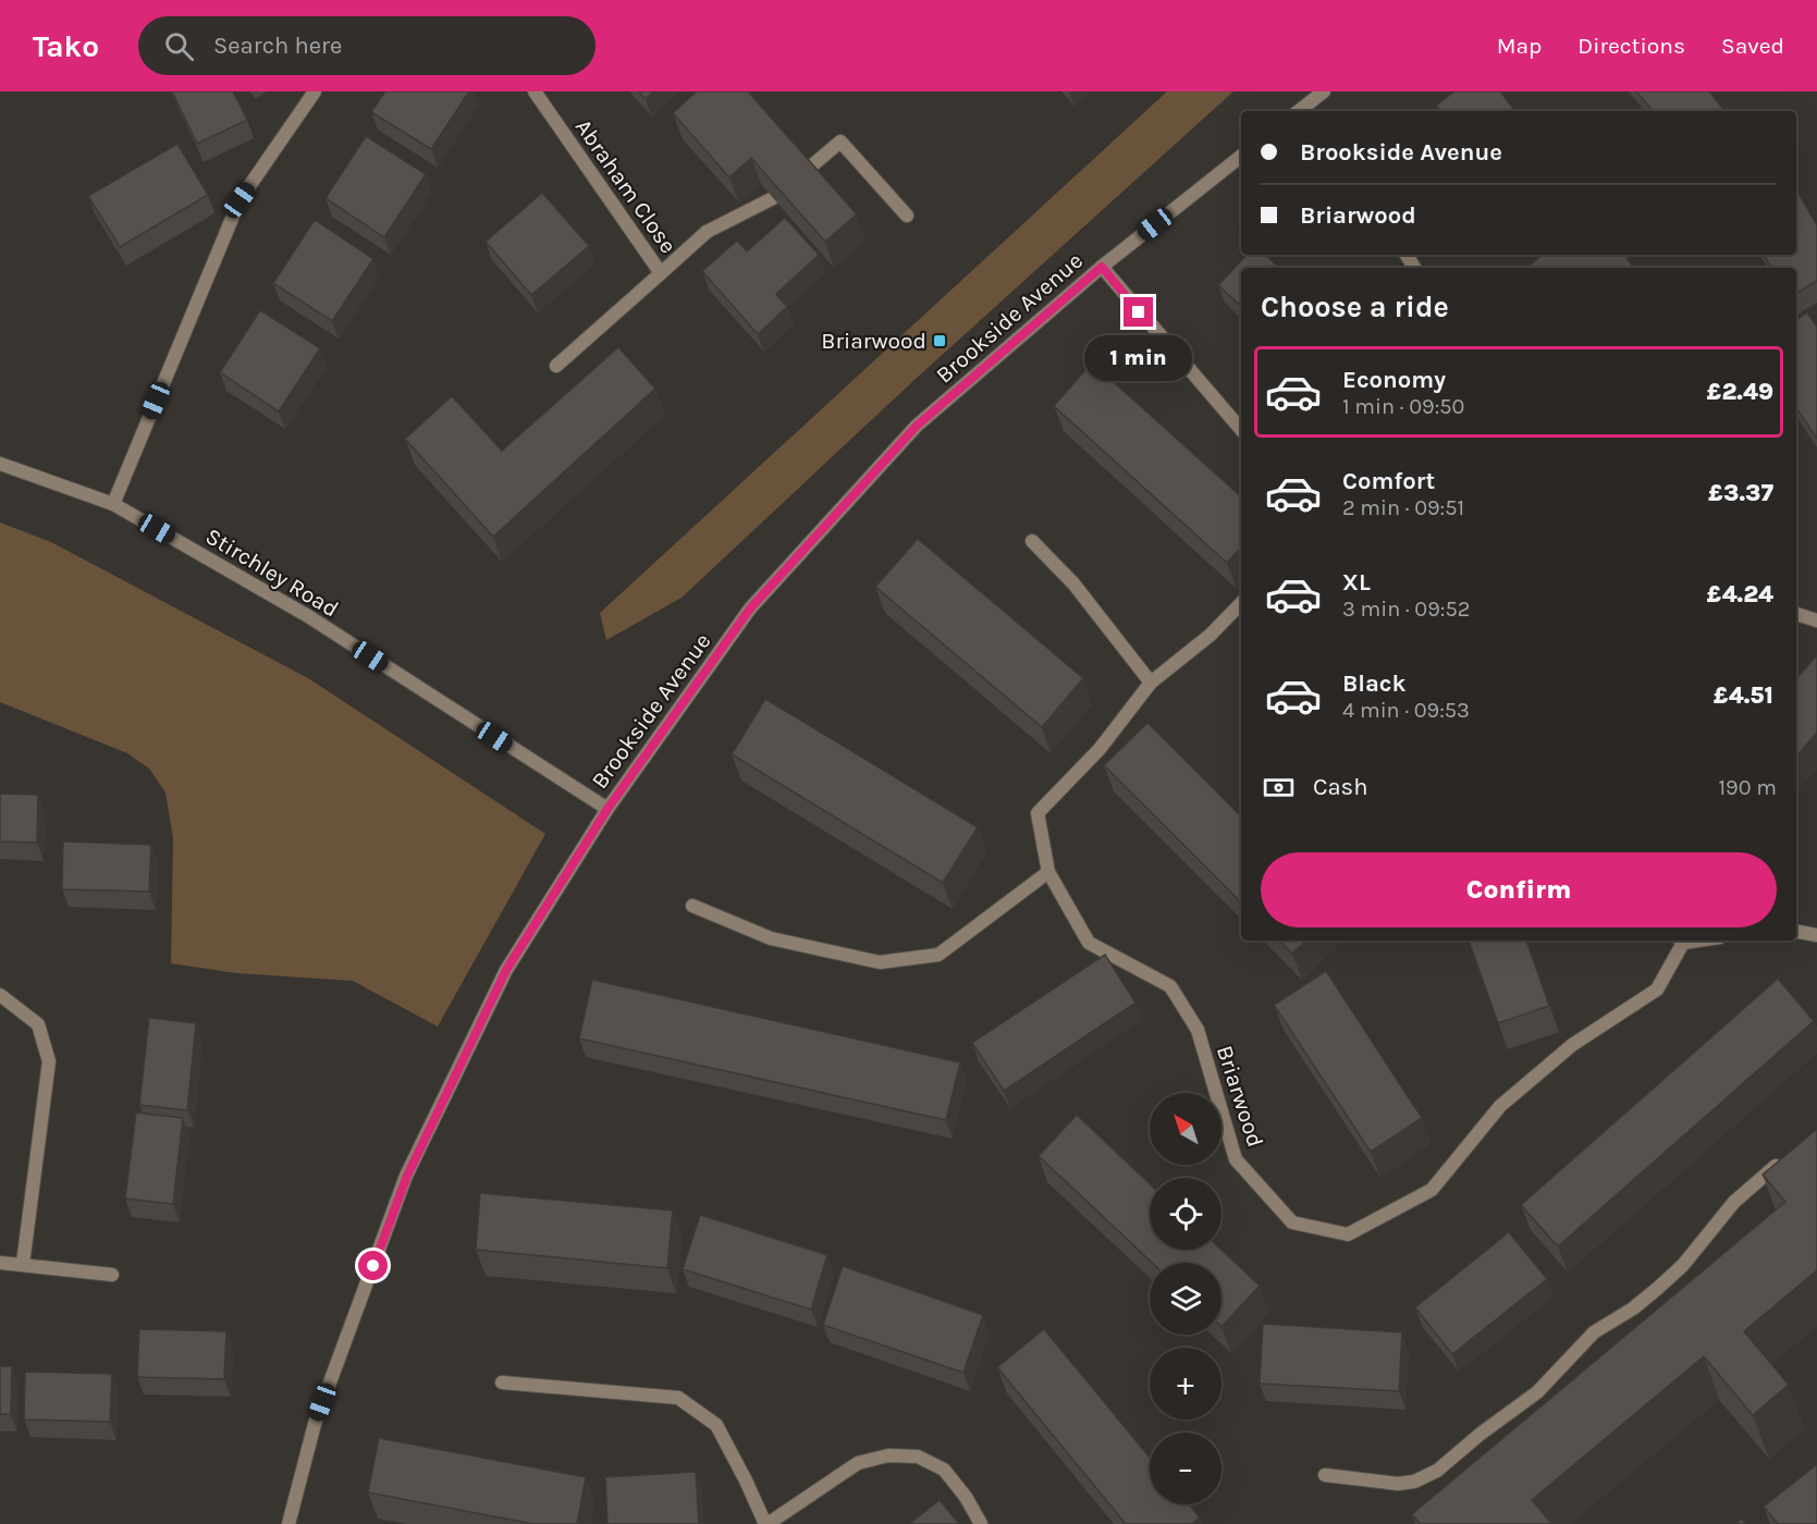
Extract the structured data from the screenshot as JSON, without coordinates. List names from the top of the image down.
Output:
{
  "streets": {
    "street": [
      "Abraham Close",
      "Brookside Avenue",
      "Stirchley Road",
      "Briarwood"
    ]
  },
  "crossings": [
    ["Brookside Avenue", "Stirchley Road"]
  ],
  "places": {
    "transit": ["Briarwood"]
  },
  "north": "top left",
  "page": {
    "header": "Tako",
    "search": "Search here",
    "nav": ["Map", "Directions", "Saved"],
    "banner": ["Brookside Avenue", "Briarwood"],
    "heading": "Choose a ride",
    "bubble": "1 min",
    "list": [
      {
        "name": "Economy",
        "note": "1 min · 09:50",
        "value": "£2.49"
      },
      {
        "name": "Comfort",
        "note": "2 min · 09:51",
        "value": "£3.37"
      },
      {
        "name": "XL",
        "note": "3 min · 09:52",
        "value": "£4.24"
      },
      {
        "name": "Black",
        "note": "4 min · 09:53",
        "value": "£4.51"
      }
    ],
    "pay": ["Cash", "190 m"],
    "buttons": "Confirm",
    "map_buttons": ["+", "−"]
  }
}
